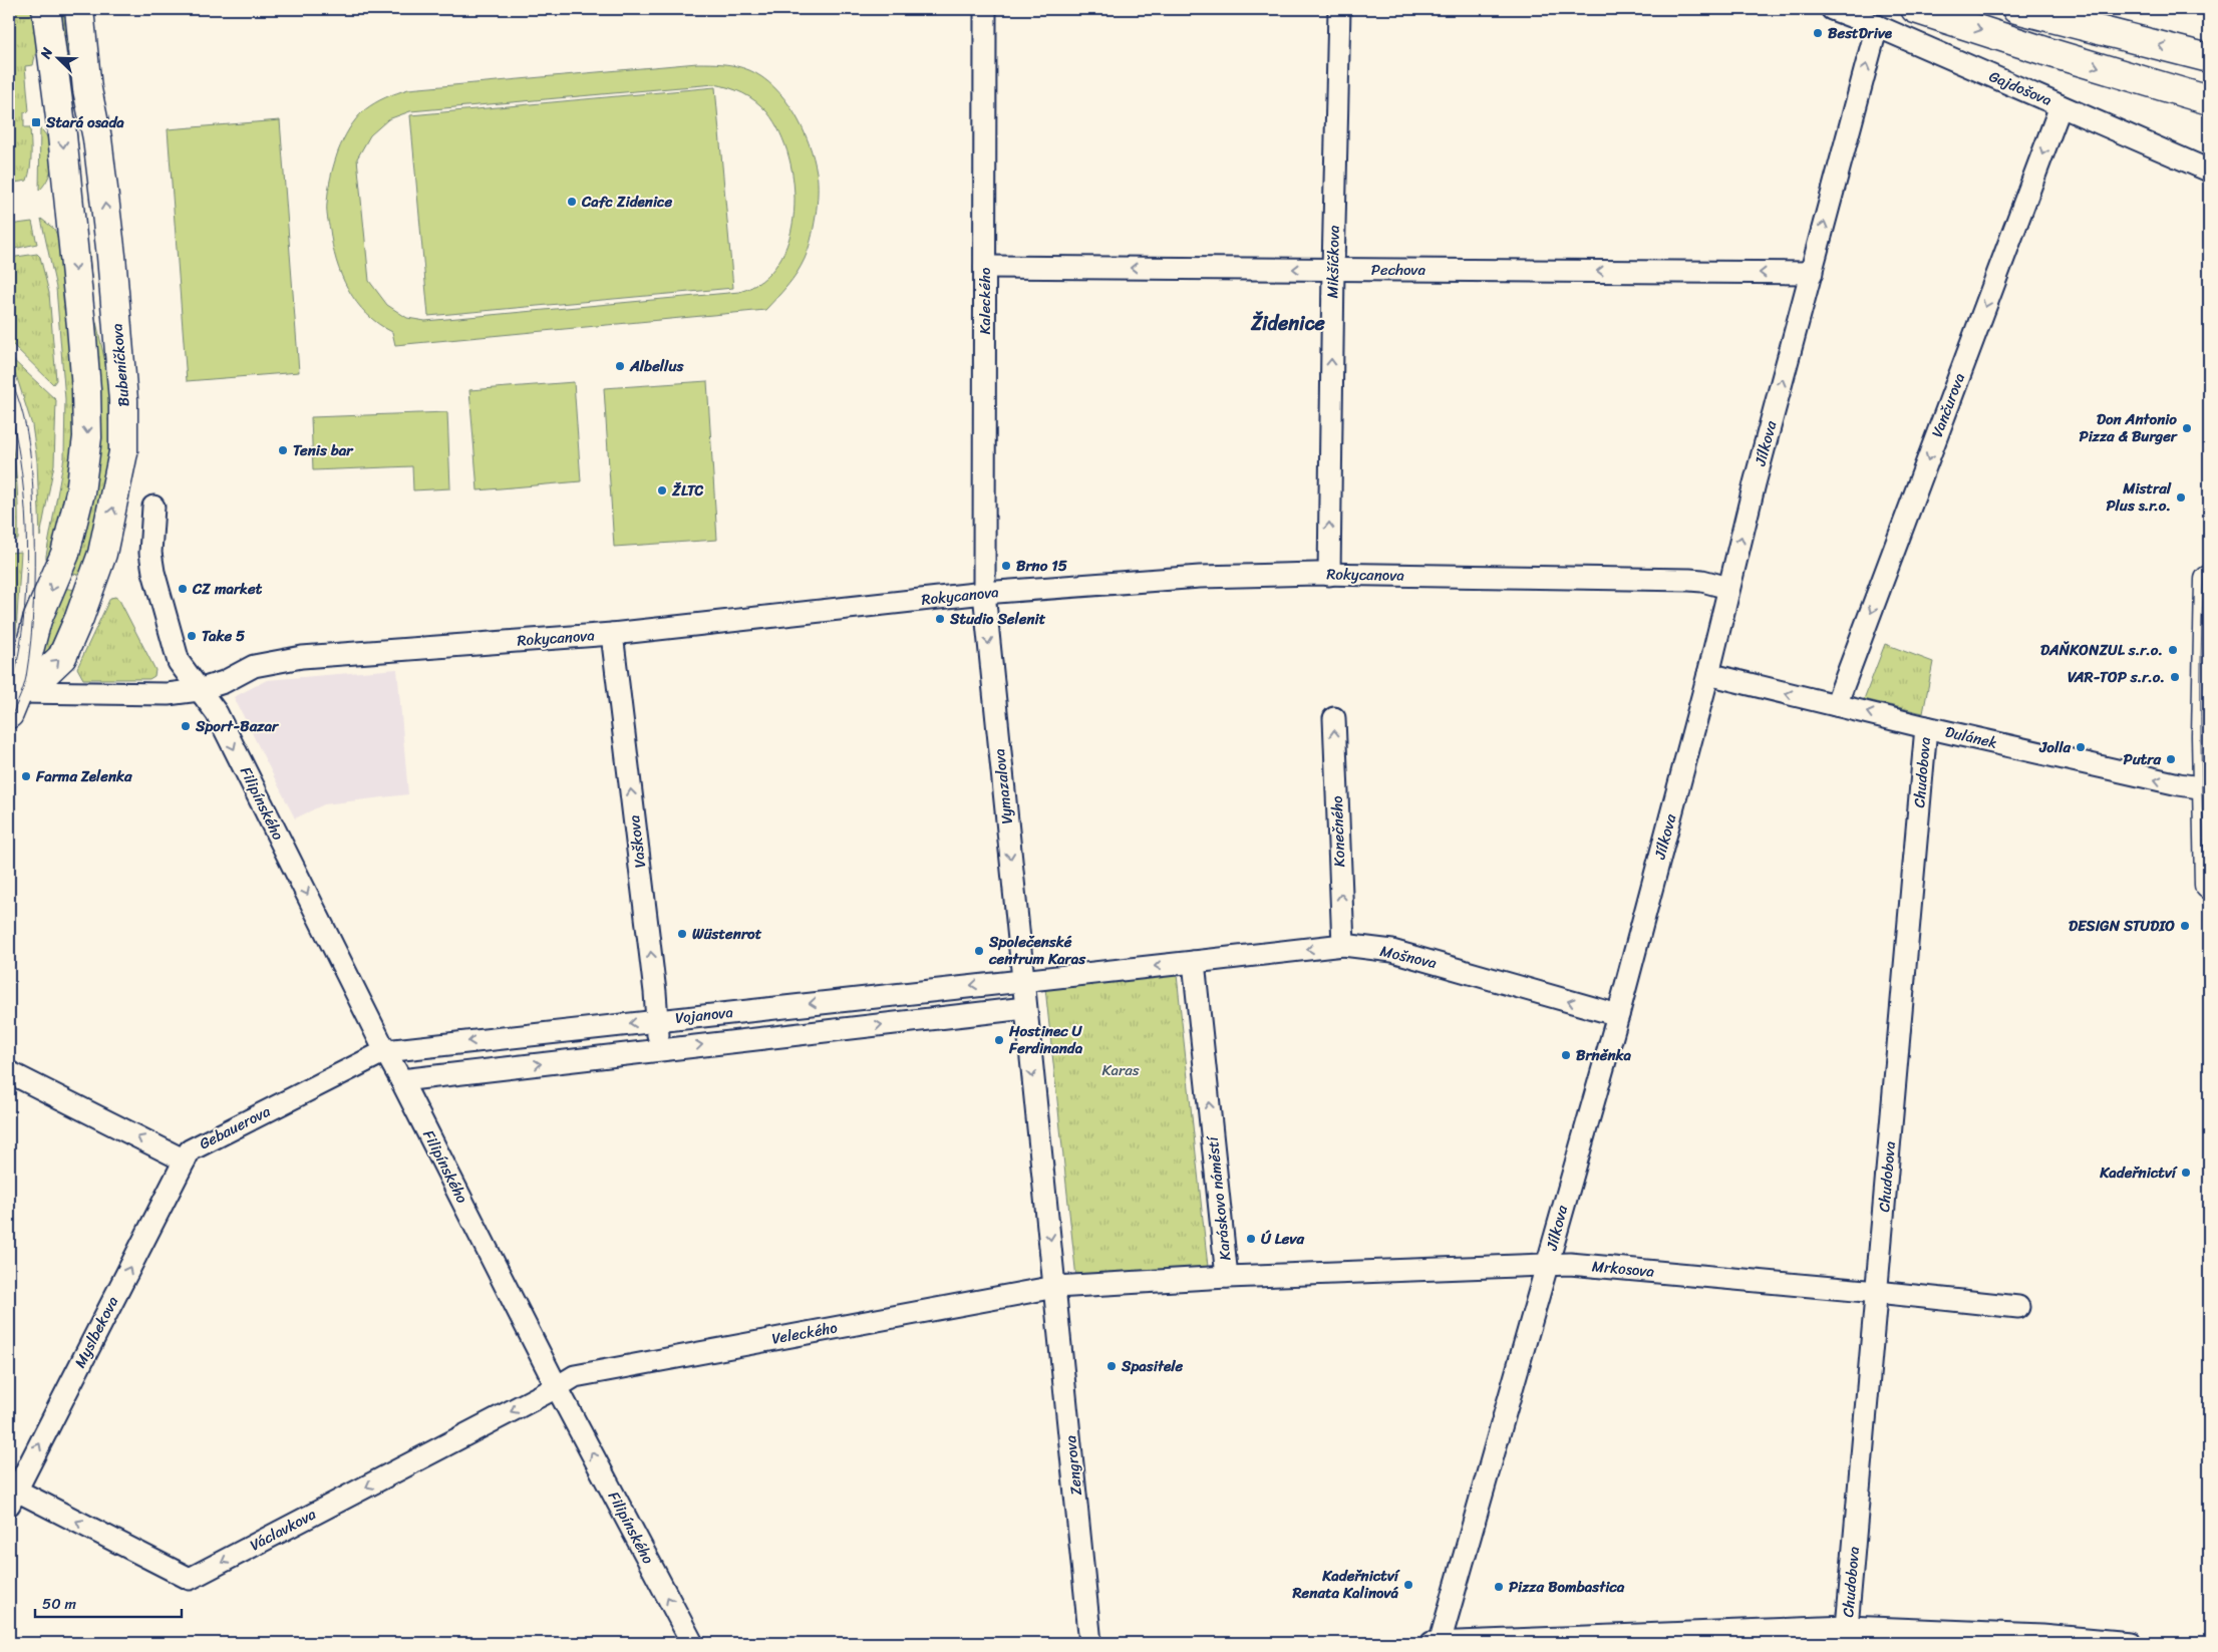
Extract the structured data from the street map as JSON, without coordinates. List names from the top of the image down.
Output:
{
  "streets": {
    "street": [
      "Gajdošova",
      "Mikšíčkova",
      "Pechova",
      "Kaleckého",
      "Bubeníčkova",
      "Vančurova",
      "Jílkova",
      "Rokycanova",
      "Dulánek",
      "Chudobova",
      "Vymazalova",
      "Filipínského",
      "Konečného",
      "Vaškova",
      "Mošnova",
      "Vojanova",
      "Gebauerova",
      "Karáskovo náměstí",
      "Mrkosova",
      "Myslbekova",
      "Veleckého",
      "Zengrova",
      "Václavkova"
    ]
  },
  "crossings": [
    ["Gajdošova", "Vančurova"],
    ["Gajdošova", "Jílkova"],
    ["Mikšíčkova", "Pechova"],
    ["Mikšíčkova", "Rokycanova"],
    ["Pechova", "Kaleckého"],
    ["Pechova", "Jílkova"],
    ["Kaleckého", "Rokycanova"],
    ["Kaleckého", "Vymazalova"],
    ["Vančurova", "Dulánek"],
    ["Jílkova", "Rokycanova"],
    ["Jílkova", "Dulánek"],
    ["Jílkova", "Mošnova"],
    ["Jílkova", "Mrkosova"],
    ["Rokycanova", "Vymazalova"],
    ["Rokycanova", "Filipínského"],
    ["Rokycanova", "Vaškova"],
    ["Dulánek", "Chudobova"],
    ["Chudobova", "Mrkosova"],
    ["Vymazalova", "Vojanova"],
    ["Filipínského", "Vojanova"],
    ["Filipínského", "Gebauerova"],
    ["Filipínského", "Veleckého"],
    ["Filipínského", "Václavkova"],
    ["Konečného", "Mošnova"],
    ["Vaškova", "Vojanova"],
    ["Mošnova", "Karáskovo náměstí"],
    ["Vojanova", "Gebauerova"],
    ["Gebauerova", "Myslbekova"],
    ["Karáskovo náměstí", "Mrkosova"],
    ["Karáskovo náměstí", "Veleckého"],
    ["Karáskovo náměstí", "Zengrova"],
    ["Myslbekova", "Václavkova"],
    ["Veleckého", "Zengrova"],
    ["Veleckého", "Václavkova"]
  ],
  "one_way": [
    "Mikšíčkova",
    "Pechova",
    "Vančurova",
    "Dulánek",
    "Vymazalova",
    "Konečného",
    "Vaškova",
    "Mošnova",
    "Gebauerova",
    "Myslbekova",
    "Václavkova"
  ],
  "districts": ["Židenice"],
  "parks": ["Karas"],
  "places": {
    "other": [
      "BestDrive",
      "Cafc Zidenice",
      "Albellus",
      "Don Antonio Pizza & Burger",
      "Tenis bar",
      "ŽLTC",
      "Mistral Plus s.r.o.",
      "Brno 15",
      "CZ market",
      "Studio Selenit",
      "Take 5",
      "DAŇKONZUL s.r.o.",
      "VAR-TOP s.r.o.",
      "Sport-Bazar",
      "Jolla",
      "Putra",
      "Farma Zelenka",
      "DESIGN STUDIO",
      "Wüstenrot",
      "Společenské centrum Karas",
      "Hostinec U Ferdinanda",
      "Brněnka",
      "Kadeřnictví",
      "Ú Leva",
      "Spasitele",
      "Kadeřnictví Renata Kalinová",
      "Pizza Bombastica"
    ],
    "transit": ["Stará osada"]
  },
  "scale_bar": "50 m",
  "north": "top left"
}
